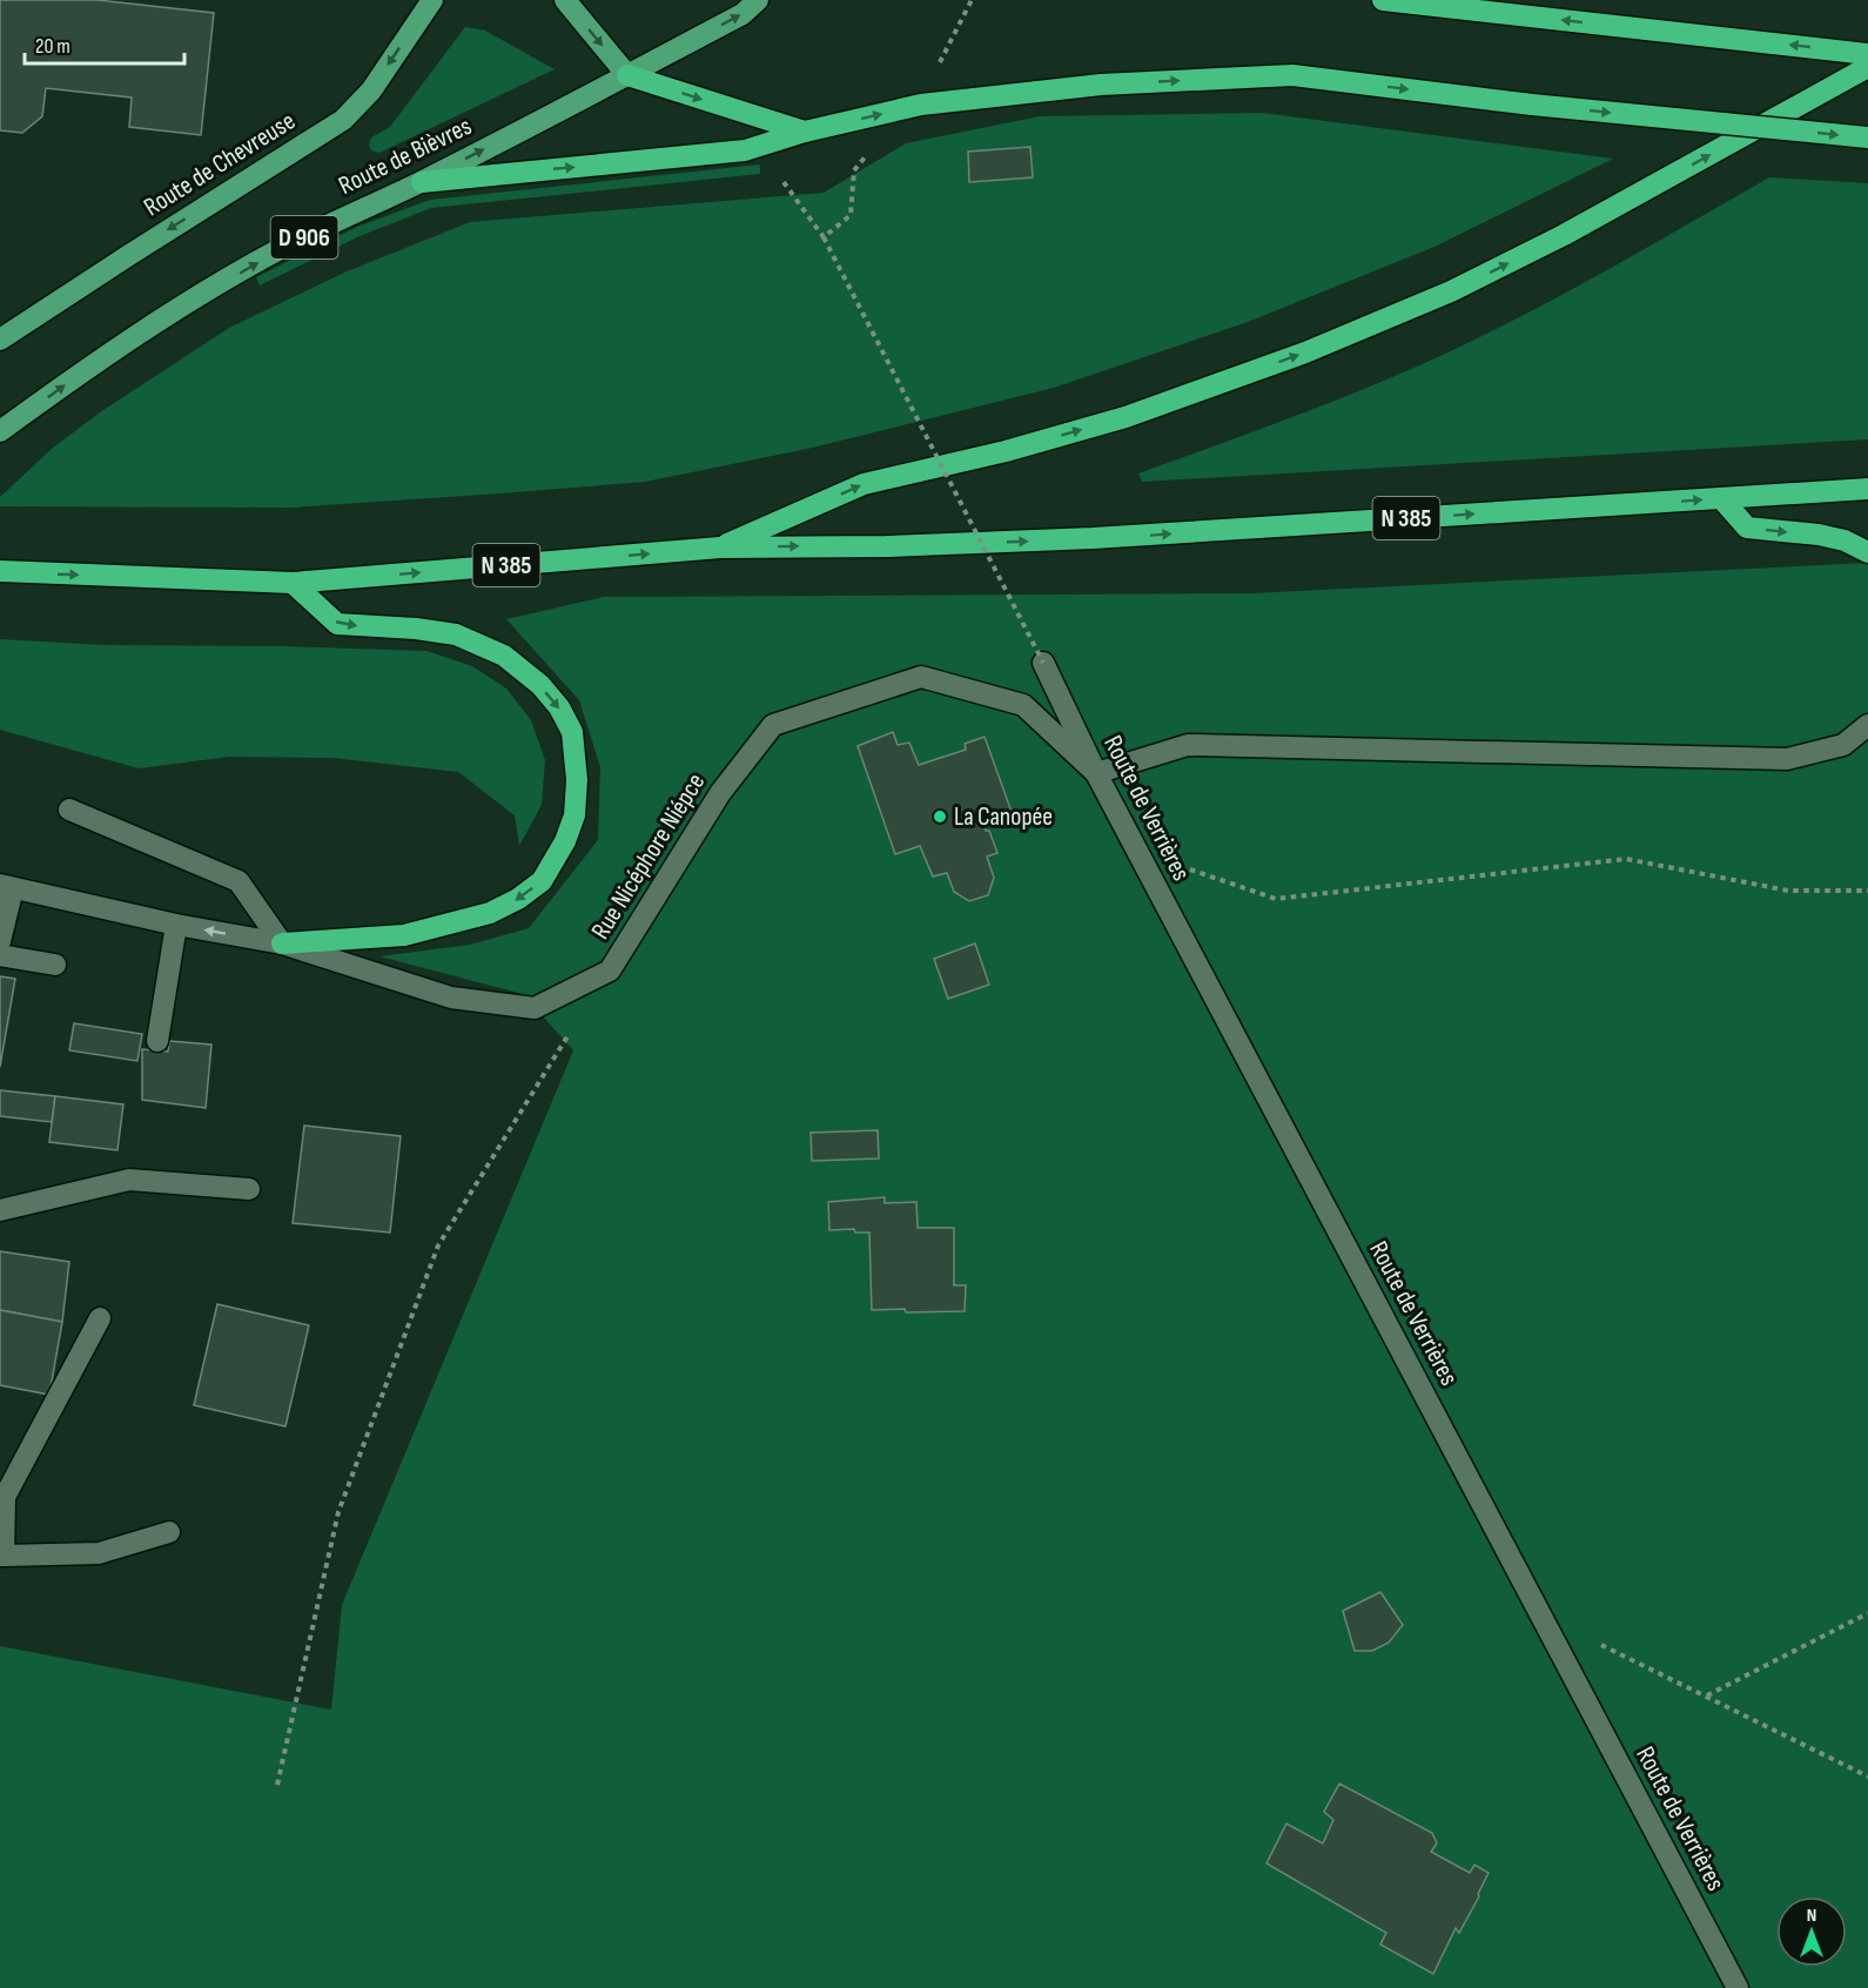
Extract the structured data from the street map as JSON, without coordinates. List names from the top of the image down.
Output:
{
  "streets": {
    "highway": ["N 385"],
    "main road": ["Route de Bièvres", "Route de Chevreuse", "D 906"],
    "street": ["Route de Verrières", "Rue Nicéphore Niépce"]
  },
  "crossings": [
    ["Route de Verrières", "Rue Nicéphore Niépce"]
  ],
  "one_way": ["Route de Bièvres", "Route de Chevreuse"],
  "places": ["La Canopée"],
  "scale_bar": "20 m",
  "north": "top"
}
